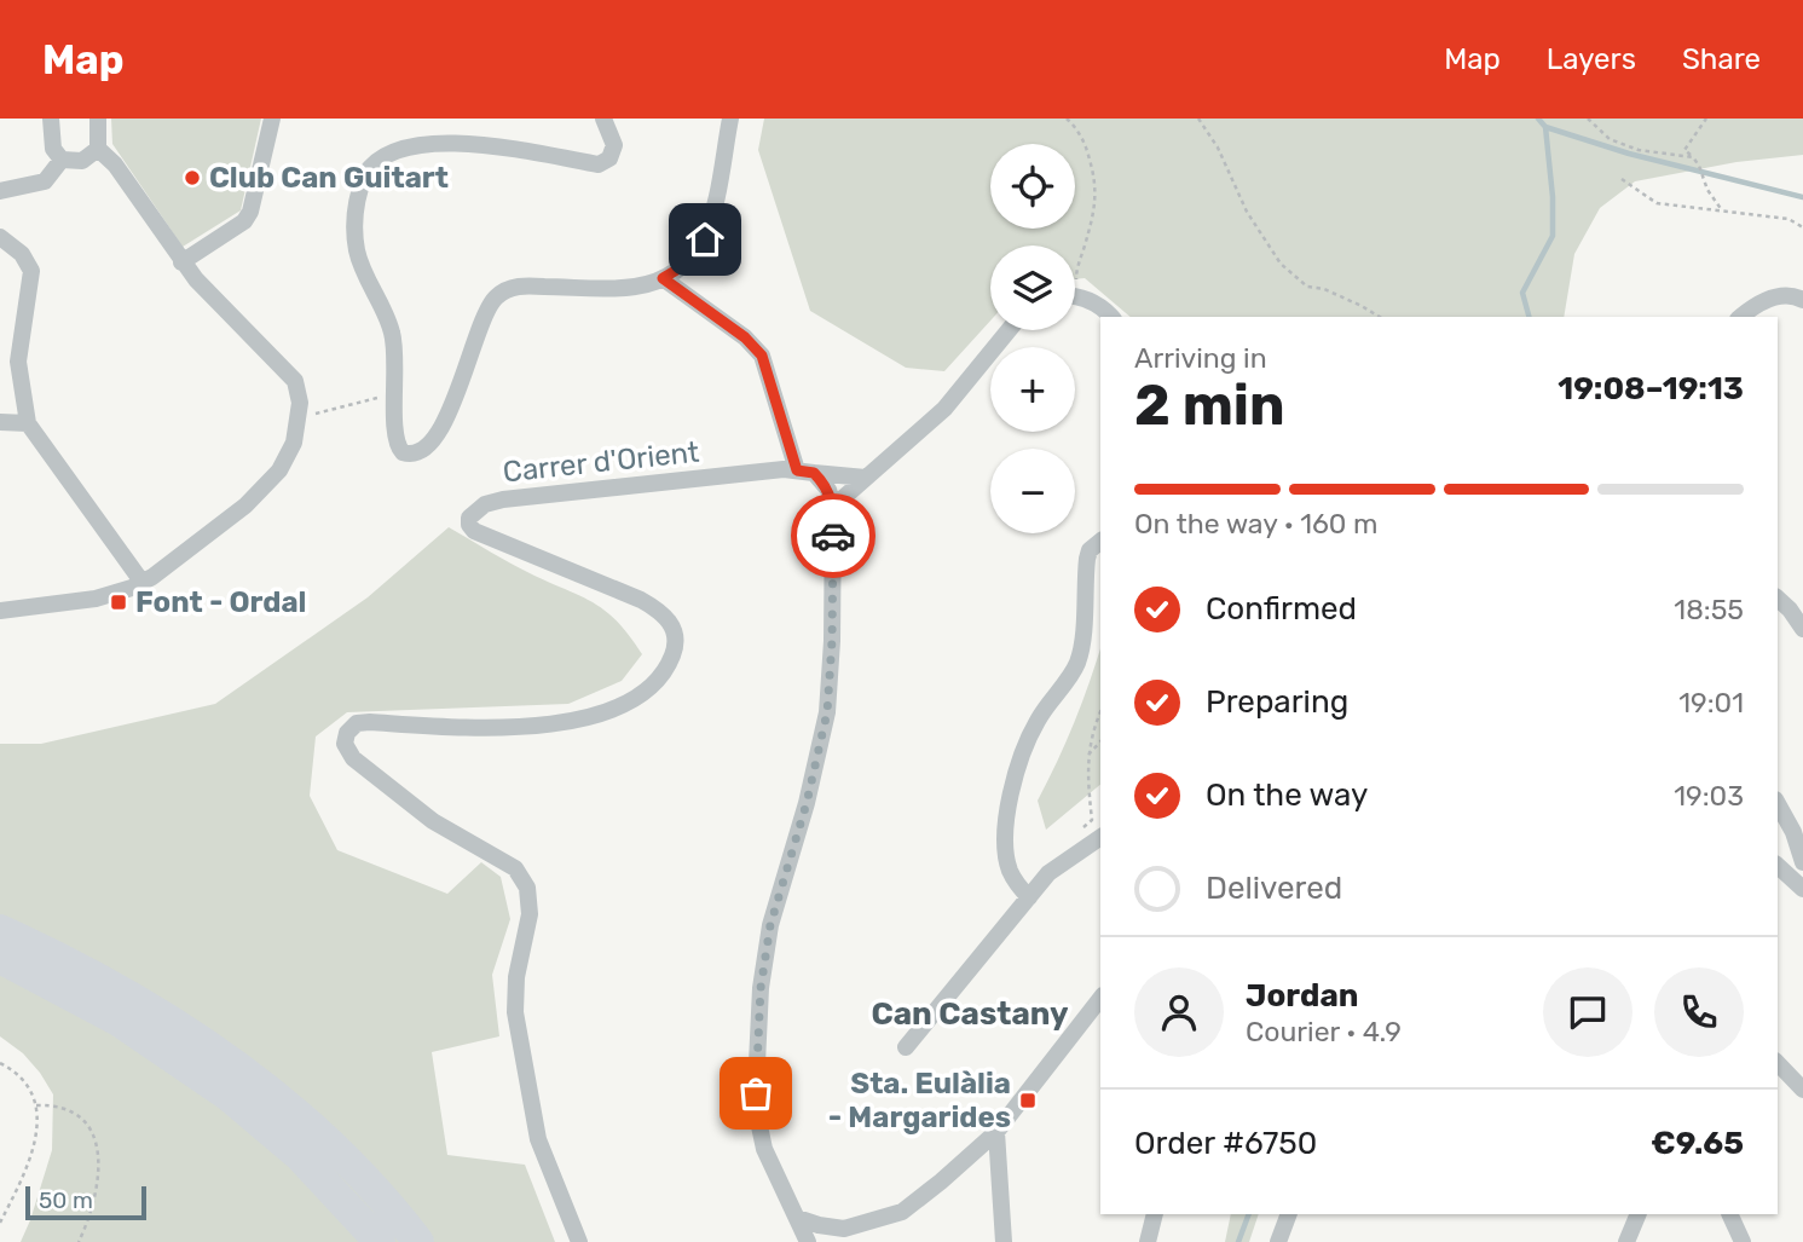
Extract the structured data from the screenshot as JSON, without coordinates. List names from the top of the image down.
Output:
{
  "streets": {
    "street": ["Carrer d'Orient"]
  },
  "districts": ["Can Castany"],
  "places": {
    "other": ["Club Can Guitart"],
    "transit": ["Font - Ordal", "Sta. Eulàlia - Margarides"]
  },
  "scale_bar": "50 m",
  "page": {
    "header": "Map",
    "nav": ["Map", "Layers", "Share"],
    "map_buttons": ["+", "−"],
    "heading": ["2 min", "Arriving in", "19:08–19:13"],
    "panel": [
      "Jordan",
      "Courier · 4.9",
      "Order #6750",
      "€9.65"
    ],
    "bar": "On the way · 160 m",
    "list": [
      ["Confirmed", "18:55"],
      ["Preparing", "19:01"],
      ["On the way", "19:03"],
      "Delivered"
    ],
    "scale": "50 m"
  }
}
